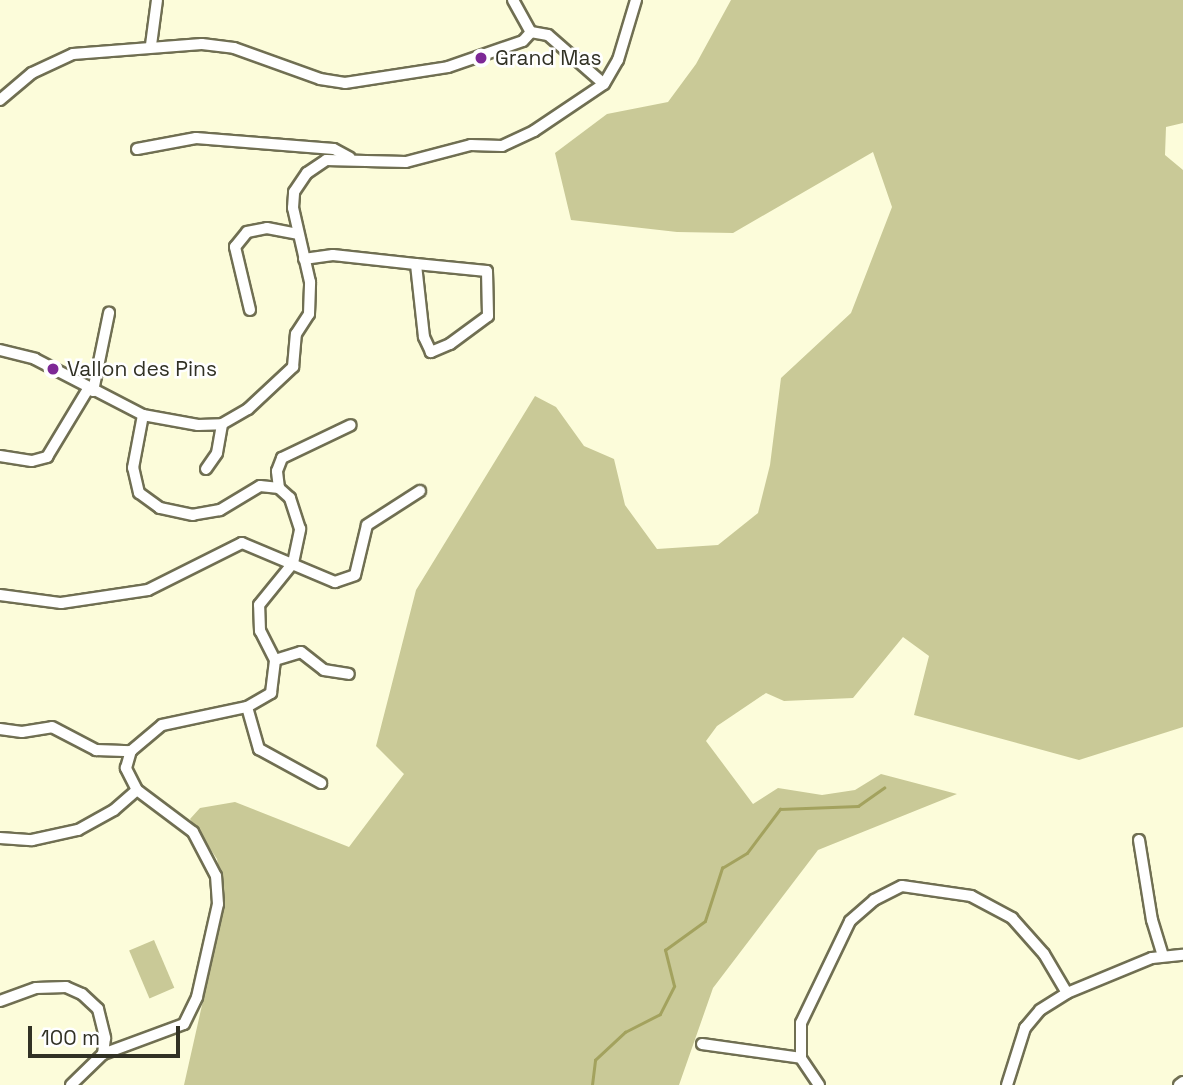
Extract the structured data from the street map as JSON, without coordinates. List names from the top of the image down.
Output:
{
  "places": ["Grand Mas", "Vallon des Pins"],
  "scale_bar": "100 m"
}
